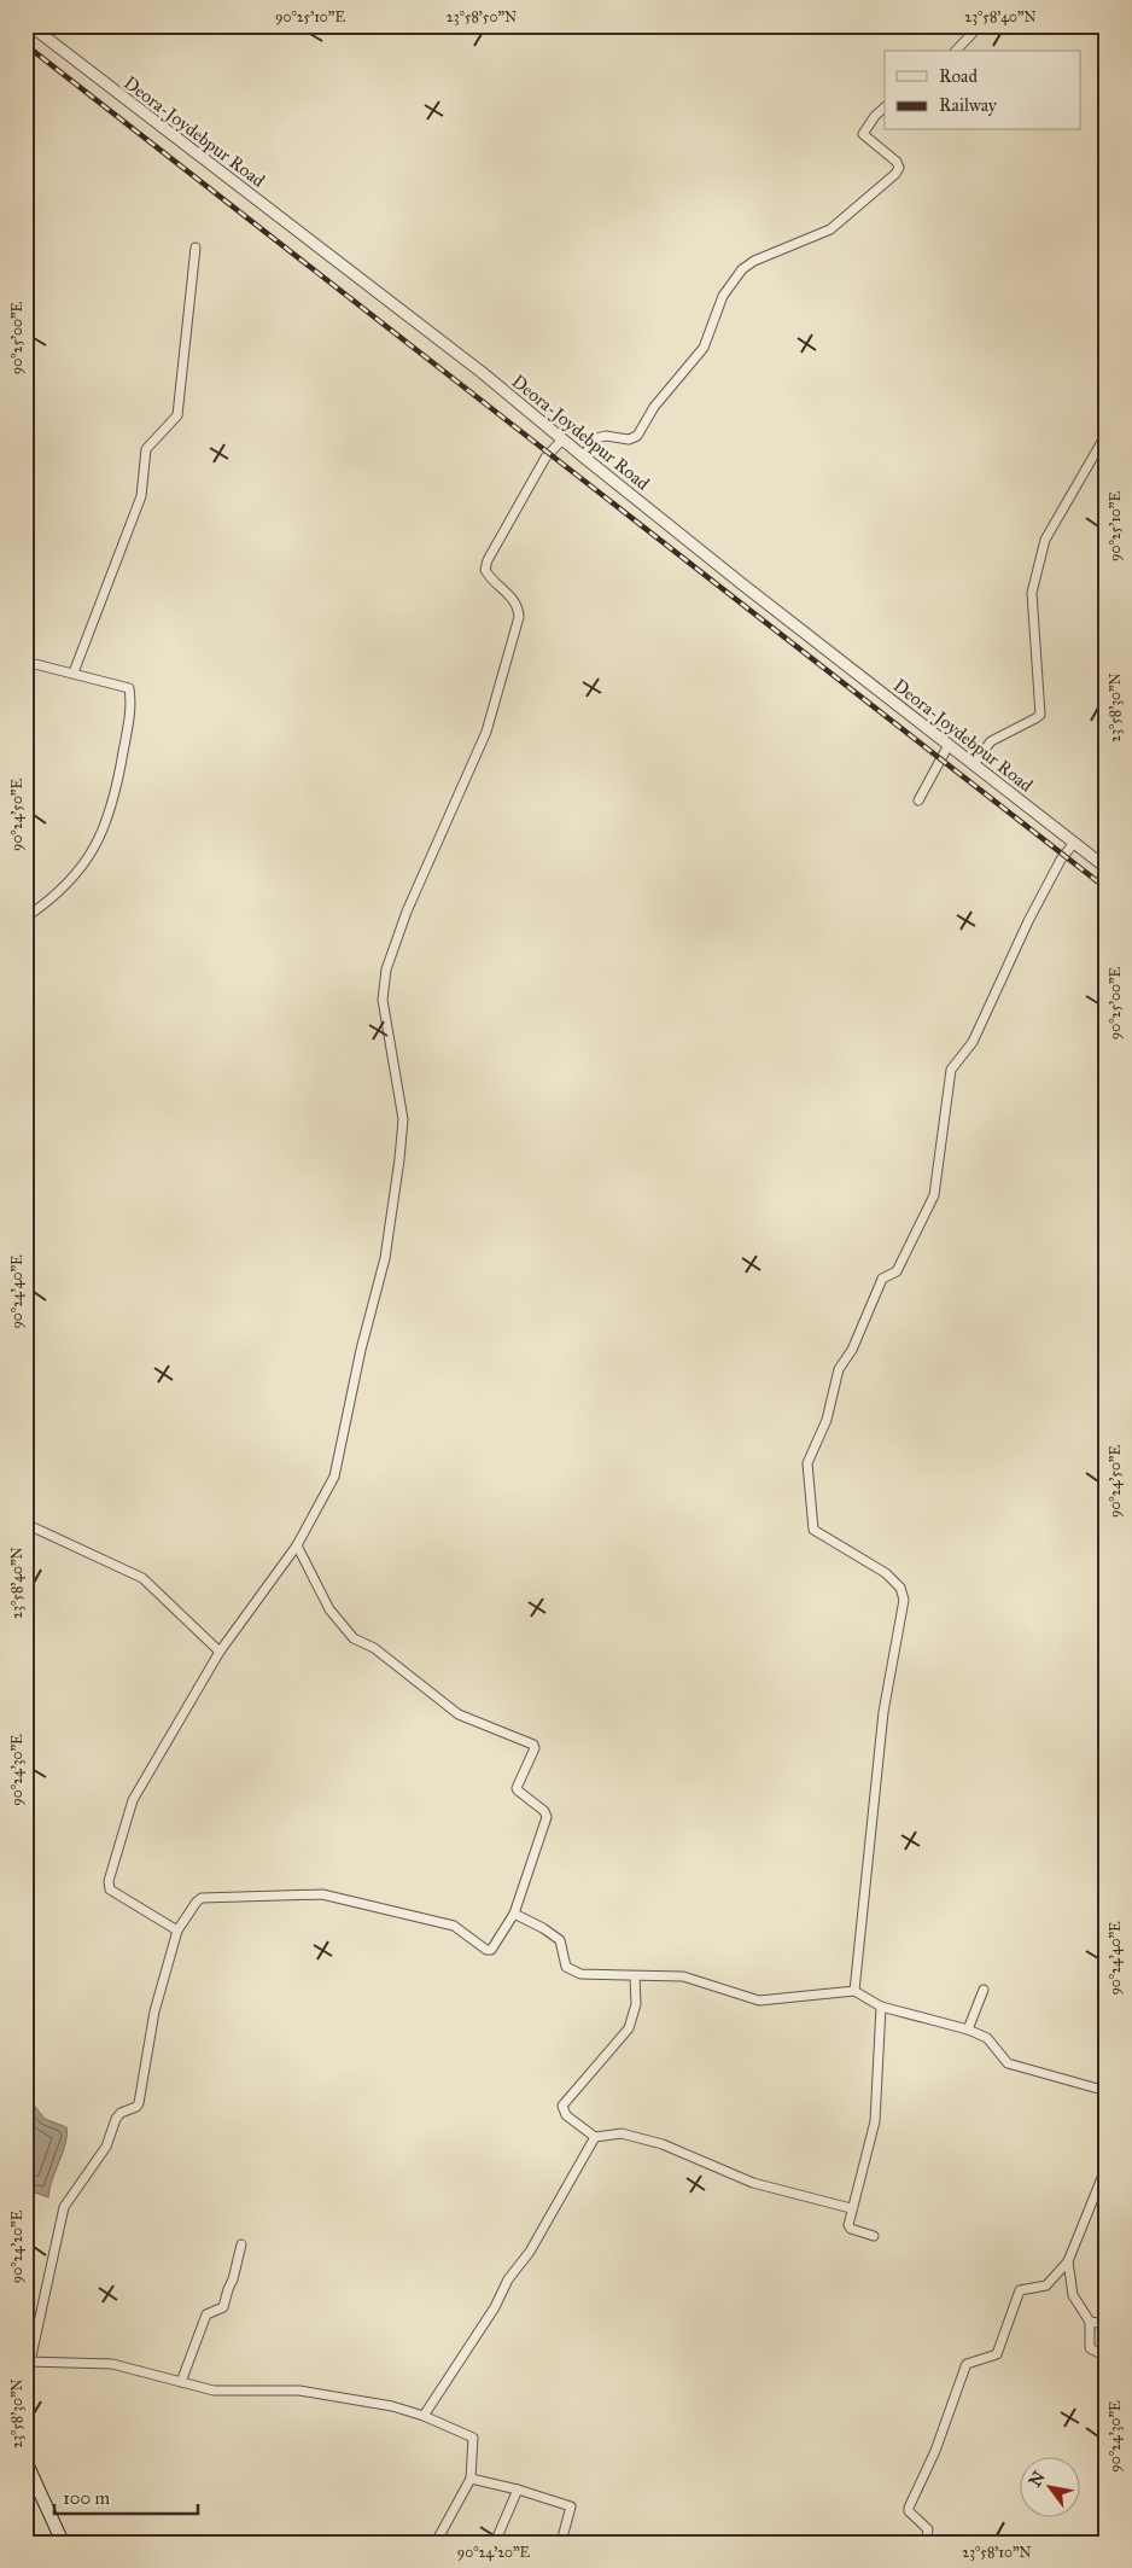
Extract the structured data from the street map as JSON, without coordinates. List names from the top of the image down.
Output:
{
  "streets": {
    "street": ["Deora-Joydebpur Road"]
  },
  "legend": ["Road", "Railway"],
  "scale_bar": "100 m",
  "north": "top left",
  "coordinates": [
    "90°25'10\"E",
    "23°58'50\"N",
    "23°58'40\"N",
    "90°25'00\"E",
    "23°58'30\"N",
    "90°24'50\"E",
    "90°24'40\"E",
    "90°24'30\"E",
    "90°24'20\"E",
    "23°58'10\"N"
  ]
}
